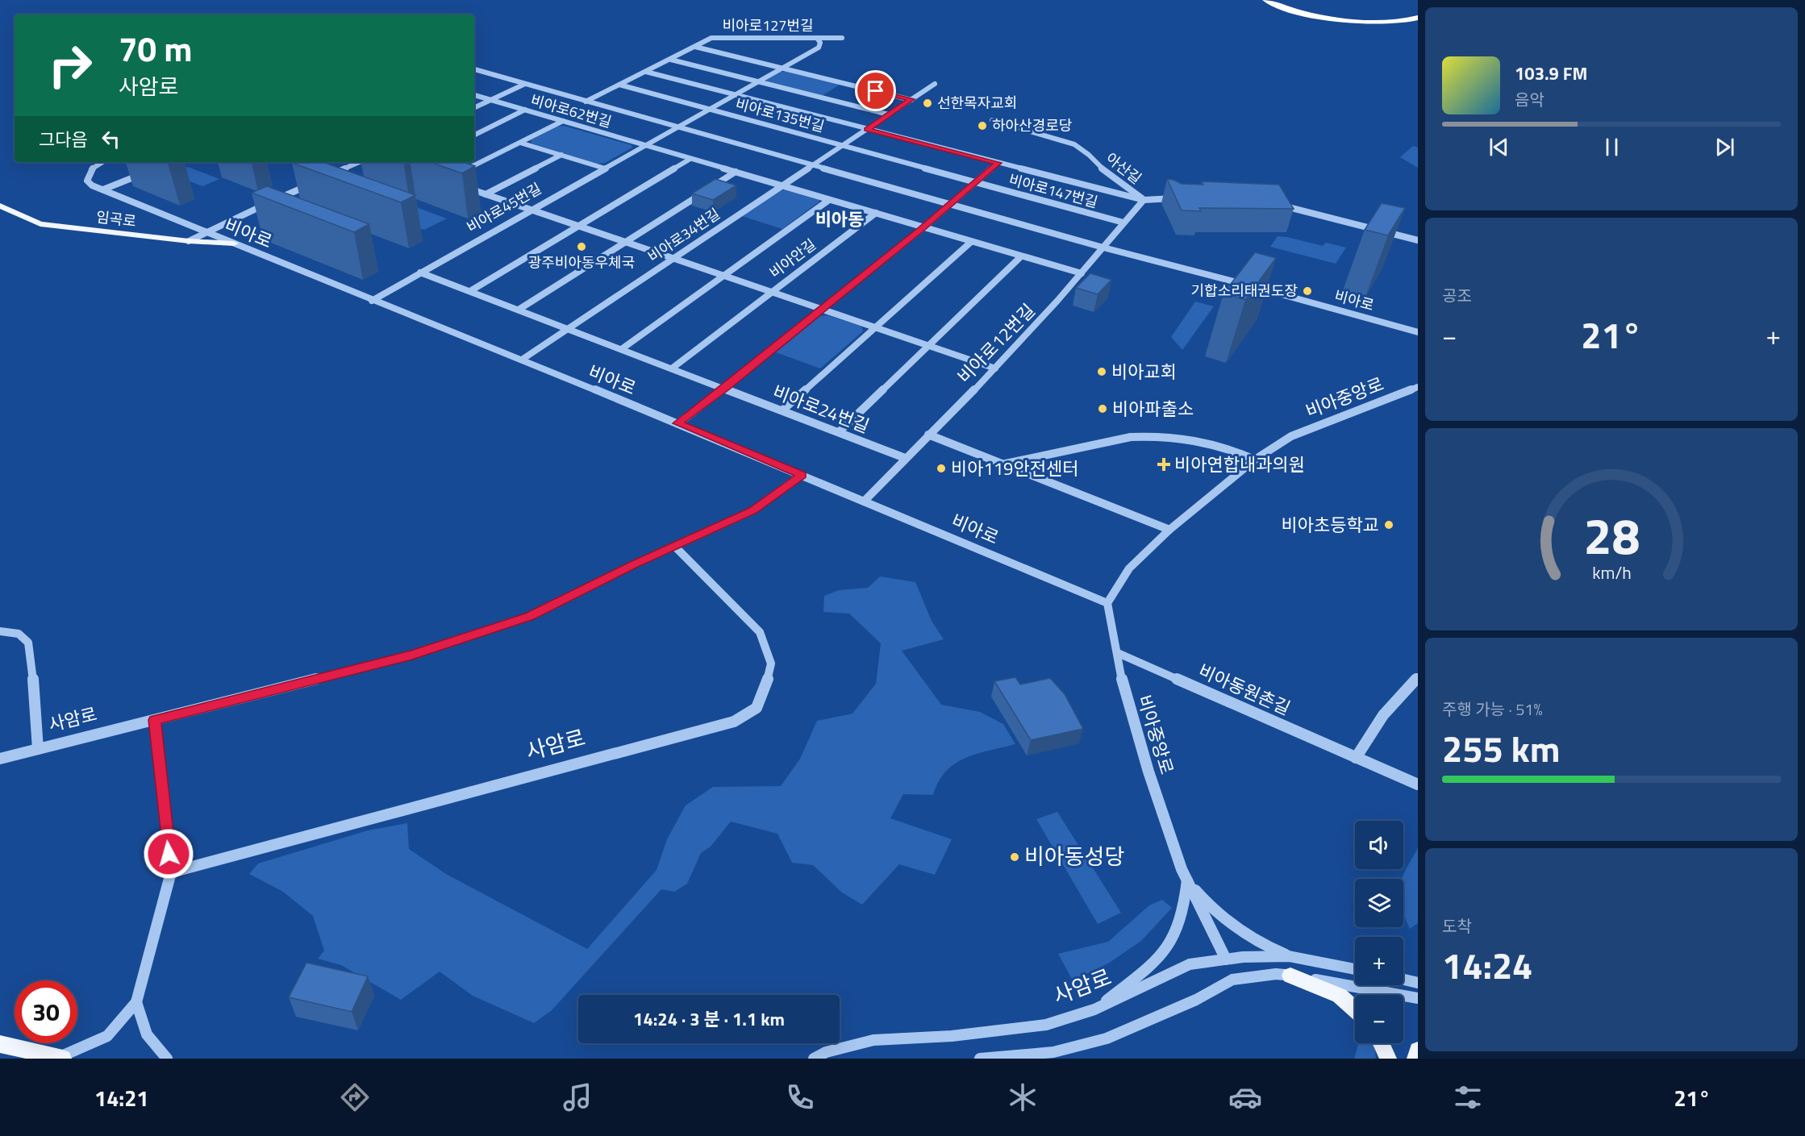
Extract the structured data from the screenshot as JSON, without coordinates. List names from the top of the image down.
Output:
{
  "streets": {
    "main road": ["임곡로"],
    "street": [
      "비아로127번길",
      "비아로62번길",
      "비아로135번길",
      "아산길",
      "비아로147번길",
      "비아로45번길",
      "비아로",
      "비아로34번길",
      "비아안길",
      "비아로12번길",
      "비아중앙로",
      "비아로24번길",
      "비아동원촌길",
      "사암로"
    ]
  },
  "crossings": [
    ["비아로127번길", "비아로135번길"],
    ["비아로127번길", "비아로"],
    ["비아로62번길", "비아로45번길"],
    ["비아로62번길", "비아로"],
    ["비아로135번길", "비아로147번길"],
    ["비아로135번길", "비아로45번길"],
    ["비아로135번길", "비아로"],
    ["아산길", "비아로147번길"],
    ["아산길", "비아로12번길"],
    ["비아로147번길", "비아로"],
    ["비아로147번길", "비아로12번길"],
    ["비아로45번길", "비아로"],
    ["비아로45번길", "비아안길"],
    ["임곡로", "비아로"],
    ["비아로", "비아로34번길"],
    ["비아로", "비아로12번길"],
    ["비아로", "비아중앙로"],
    ["비아로", "사암로"],
    ["비아로34번길", "비아안길"],
    ["비아안길", "비아로12번길"],
    ["비아로12번길", "비아로24번길"],
    ["비아중앙로", "비아동원촌길"],
    ["비아중앙로", "사암로"]
  ],
  "districts": ["비아동"],
  "places": {
    "other": [
      "선한목자교회",
      "하아산경로당",
      "광주비아동우체국",
      "기합소리태권도장",
      "비아교회",
      "비아파출소",
      "비아119안전센터",
      "비아초등학교",
      "비아동성당"
    ],
    "health": ["비아연합내과의원"]
  },
  "page": {
    "turn": ["70 m", "사암로"],
    "song": ["103.9 FM", "음악"],
    "then": "그다음",
    "tile": [
      "공조",
      ["주행 가능 · 51%", "255 km"],
      ["도착", "14:24"]
    ],
    "heat": ["−", "21°", "+"],
    "map_buttons": ["+", "−"],
    "limit": "30",
    "trip": "14:24 · 3 분 · 1.1 km",
    "tabs": ["14:21", "21°"],
    "gauge": ["28", "km/h"]
  }
}
